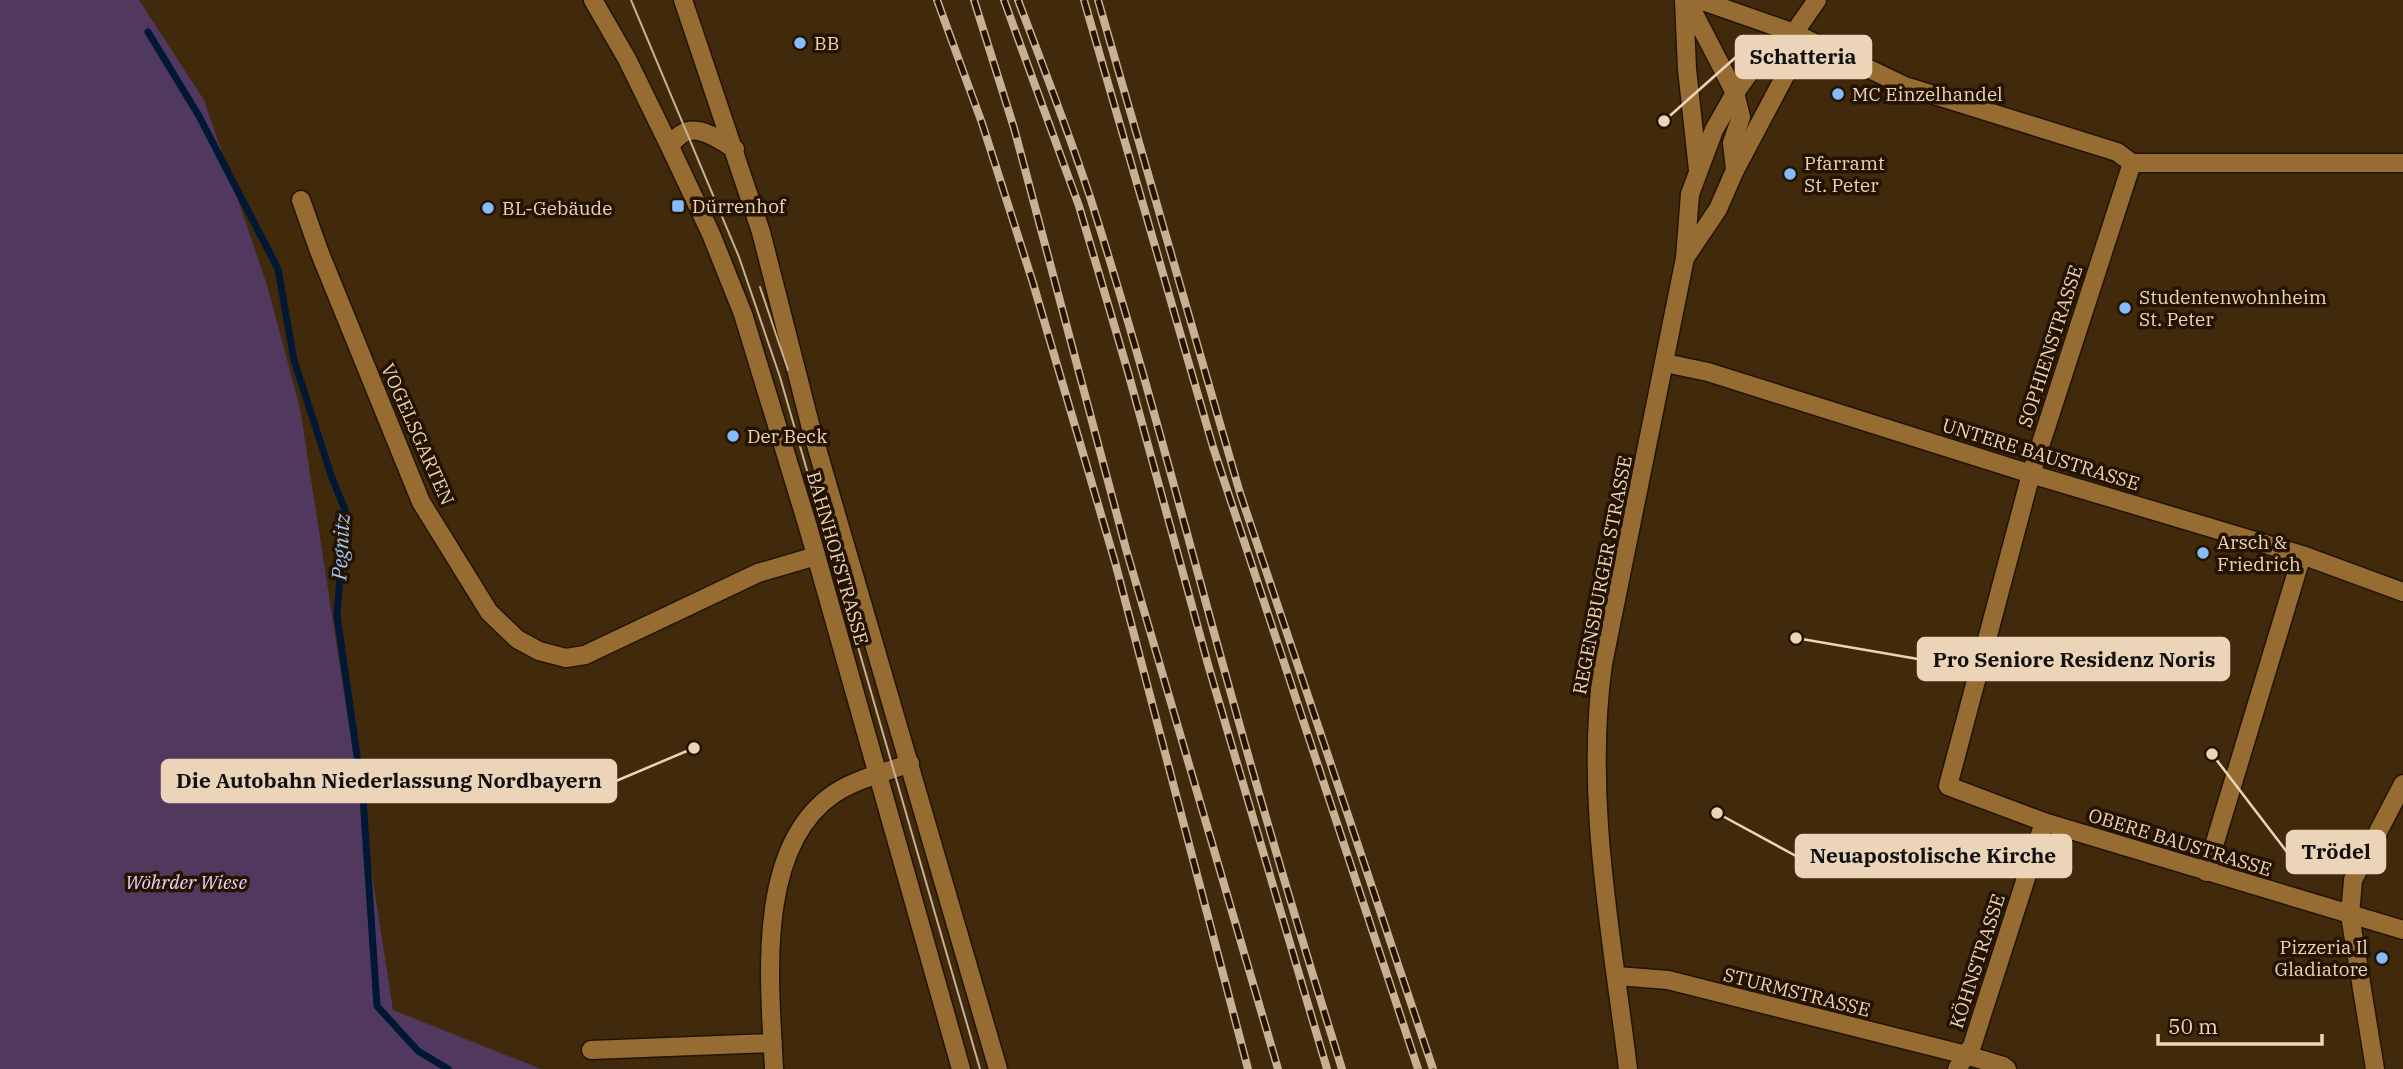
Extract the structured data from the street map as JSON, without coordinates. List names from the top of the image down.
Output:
{
  "streets": {
    "street": [
      "SOPHIENSTRASSE",
      "VOGELSGARTEN",
      "UNTERE BAUSTRASSE",
      "BAHNHOFSTRASSE",
      "REGENSBURGER STRASSE",
      "OBERE BAUSTRASSE",
      "KÖHNSTRASSE",
      "STURMSTRASSE"
    ]
  },
  "crossings": [
    ["SOPHIENSTRASSE", "UNTERE BAUSTRASSE"],
    ["SOPHIENSTRASSE", "OBERE BAUSTRASSE"],
    ["VOGELSGARTEN", "BAHNHOFSTRASSE"],
    ["UNTERE BAUSTRASSE", "REGENSBURGER STRASSE"],
    ["REGENSBURGER STRASSE", "STURMSTRASSE"],
    ["OBERE BAUSTRASSE", "KÖHNSTRASSE"],
    ["KÖHNSTRASSE", "STURMSTRASSE"]
  ],
  "water": ["Pegnitz"],
  "parks": ["Wöhrder Wiese"],
  "places": {
    "other": [
      "BB",
      "MC Einzelhandel",
      "Schatteria",
      "Pfarramt St. Peter",
      "BL-Gebäude",
      "Studentenwohnheim St. Peter",
      "Der Beck",
      "Arsch & Friedrich",
      "Pro Seniore Residenz Noris",
      "Die Autobahn Niederlassung Nordbayern",
      "Trödel",
      "Neuapostolische Kirche",
      "Pizzeria Il Gladiatore"
    ],
    "transit": ["Dürrenhof"]
  },
  "scale_bar": "50 m"
}
